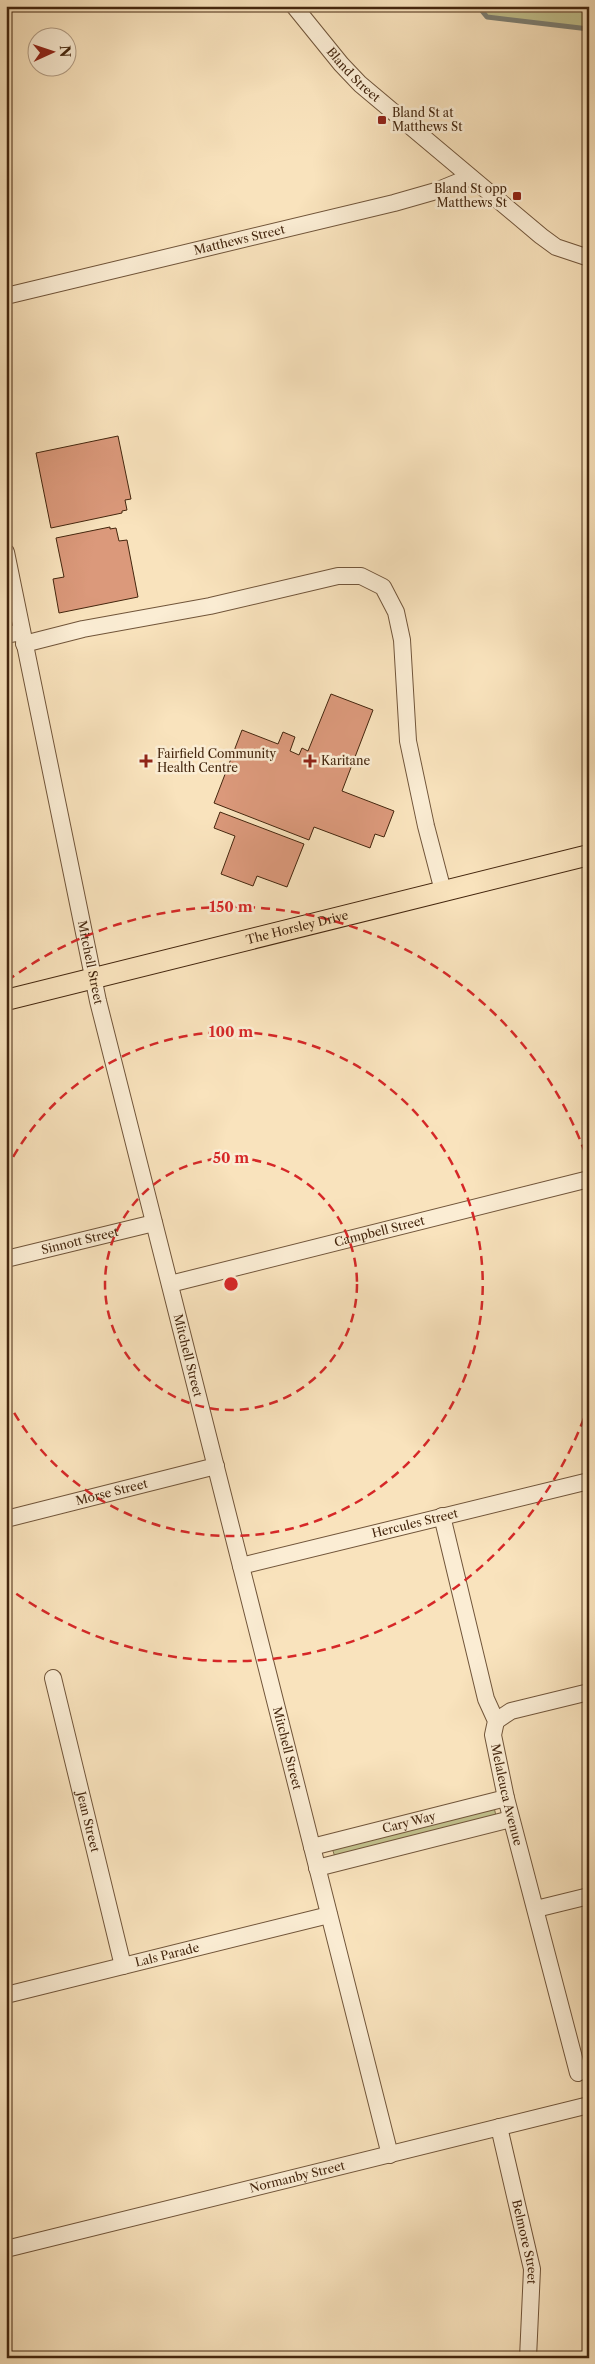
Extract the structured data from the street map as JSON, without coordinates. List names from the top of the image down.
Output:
{
  "streets": {
    "main road": ["The Horsley Drive"],
    "street": [
      "Bland Street",
      "Matthews Street",
      "Mitchell Street",
      "Campbell Street",
      "Sinnott Street",
      "Morse Street",
      "Hercules Street",
      "Melaleuca Avenue",
      "Jean Street",
      "Cary Way",
      "Lals Parade",
      "Normanby Street",
      "Belmore Street"
    ]
  },
  "crossings": [
    ["Bland Street", "Matthews Street"],
    ["The Horsley Drive", "Mitchell Street"],
    ["Mitchell Street", "Campbell Street"],
    ["Mitchell Street", "Sinnott Street"],
    ["Mitchell Street", "Morse Street"],
    ["Mitchell Street", "Hercules Street"],
    ["Mitchell Street", "Cary Way"],
    ["Mitchell Street", "Lals Parade"],
    ["Mitchell Street", "Normanby Street"],
    ["Hercules Street", "Melaleuca Avenue"],
    ["Melaleuca Avenue", "Cary Way"],
    ["Jean Street", "Lals Parade"],
    ["Normanby Street", "Belmore Street"]
  ],
  "places": {
    "transit": ["Bland St at Matthews St", "Bland St opp Matthews St"],
    "health": ["Fairfield Community Health Centre", "Karitane"]
  },
  "north": "right",
  "rings": ["150 m", "100 m", "50 m"]
}
